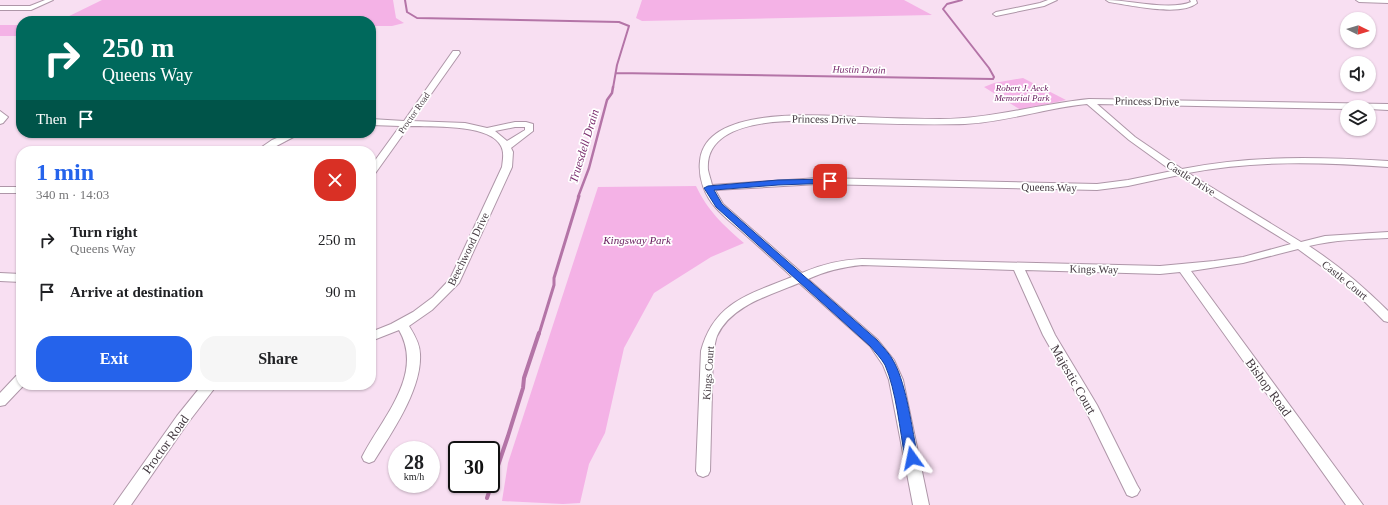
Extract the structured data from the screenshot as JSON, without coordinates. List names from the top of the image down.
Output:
{
  "streets": {
    "street": [
      "Princess Drive",
      "Proctor Road",
      "Castle Drive",
      "Queens Way",
      "Beechwood Drive",
      "Kings Way",
      "Castle Court",
      "Kings Court",
      "Majestic Court",
      "Bishop Road"
    ]
  },
  "crossings": [
    ["Princess Drive", "Castle Drive"],
    ["Princess Drive", "Queens Way"],
    ["Princess Drive", "Kings Way"],
    ["Princess Drive", "Kings Court"],
    ["Castle Drive", "Queens Way"],
    ["Castle Drive", "Kings Way"],
    ["Castle Drive", "Castle Court"],
    ["Kings Way", "Castle Court"],
    ["Kings Way", "Kings Court"],
    ["Kings Way", "Majestic Court"],
    ["Kings Way", "Bishop Road"]
  ],
  "water": ["Hustin Drain", "Truesdell Drain"],
  "parks": ["Robert J. Aeck Memorial Park", "Kingsway Park"],
  "north": "right",
  "page": {
    "turn": ["250 m", "Queens Way"],
    "then": "Then",
    "heading": ["1 min", "340 m · 14:03"],
    "list": [
      {
        "name": "Turn right",
        "note": "Queens Way",
        "value": "250 m"
      },
      {
        "name": "Arrive at destination",
        "value": "90 m"
      }
    ],
    "buttons": ["Exit", "Share"],
    "speed": "28 km/h",
    "limit": "30"
  }
}
